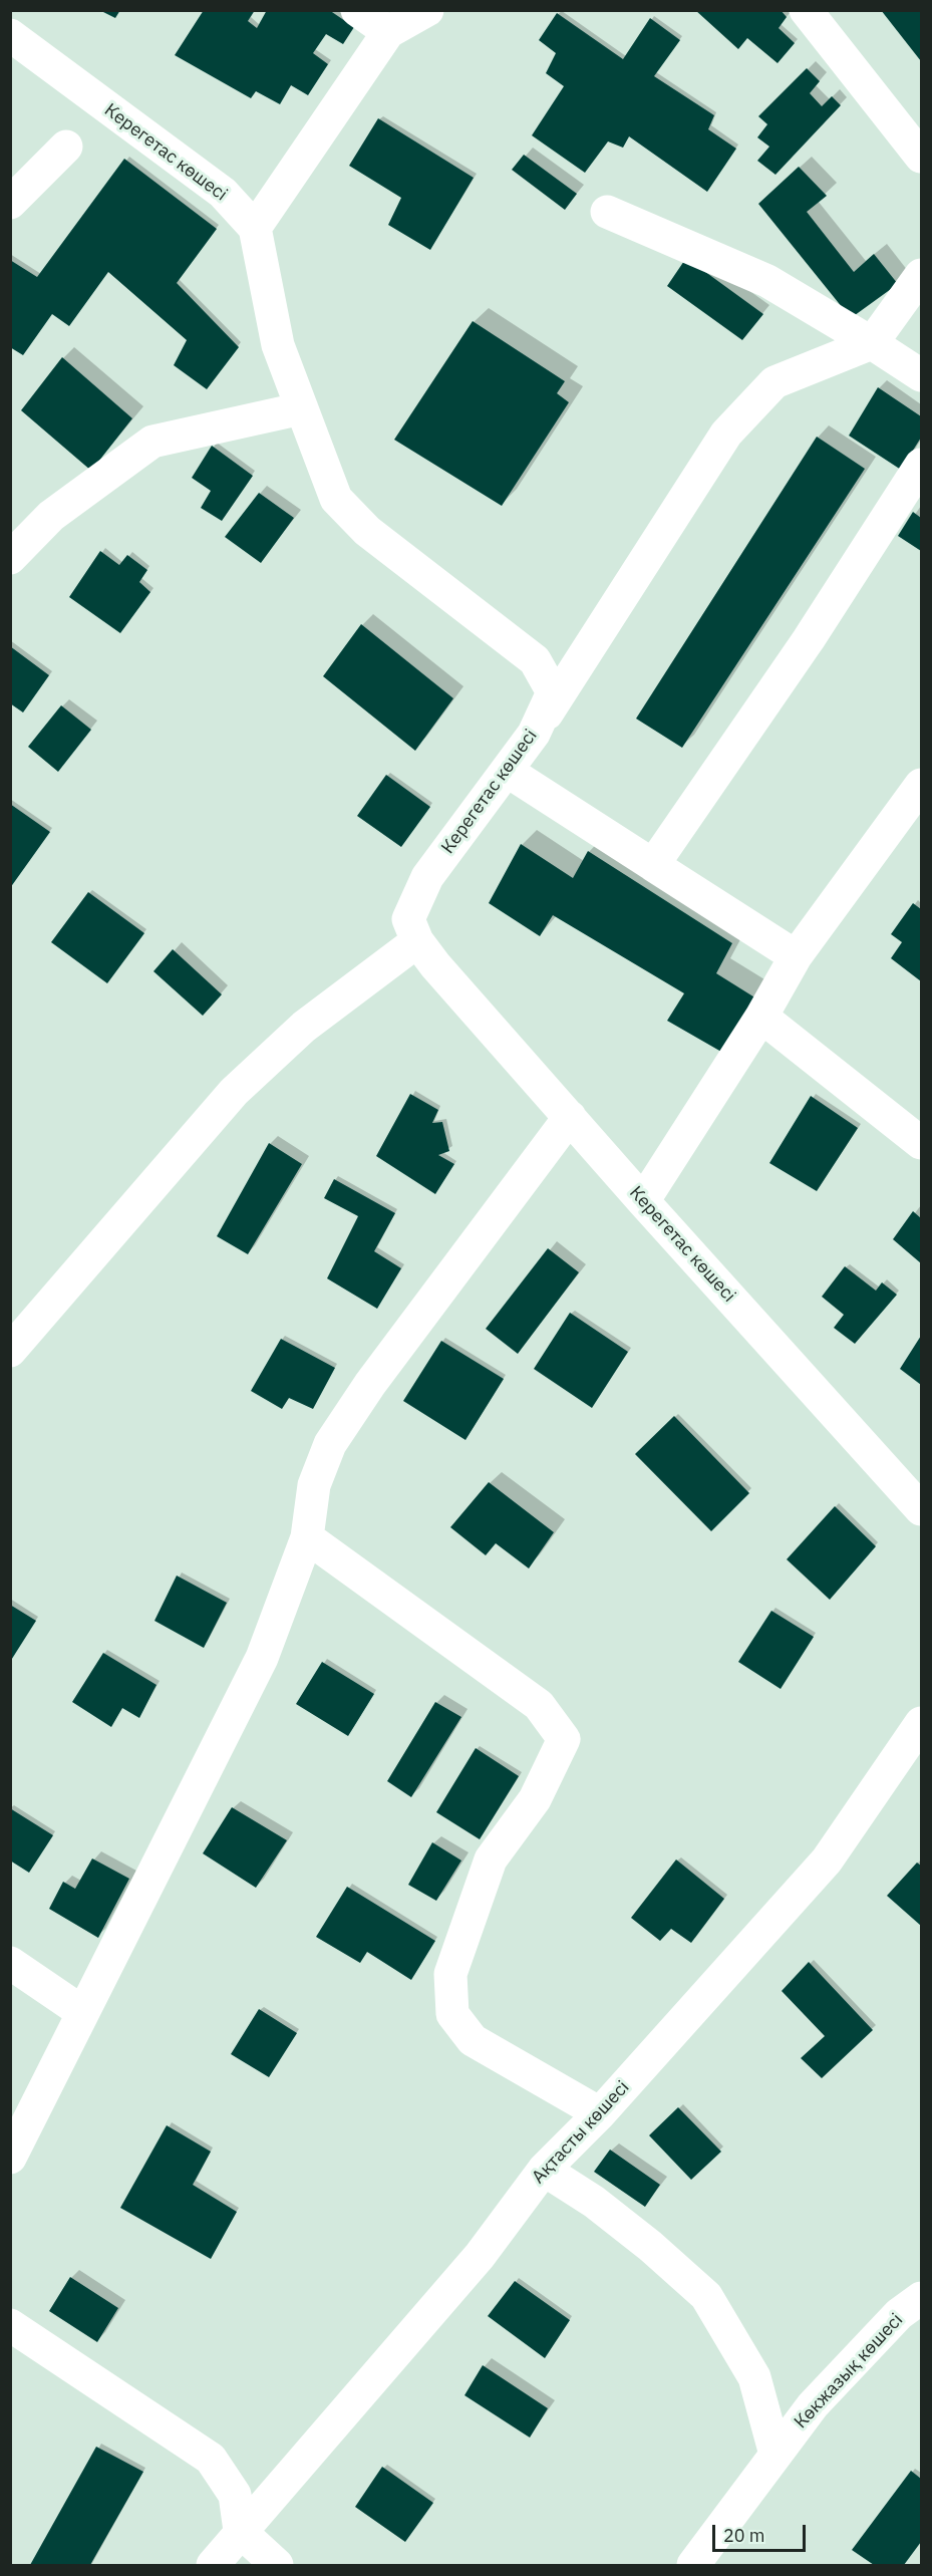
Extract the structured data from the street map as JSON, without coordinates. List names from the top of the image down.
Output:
{
  "streets": {
    "street": ["Керегетас көшесі", "Ақтасты көшесі", "Көкжазық көшесі"]
  },
  "scale_bar": "20 m"
}
